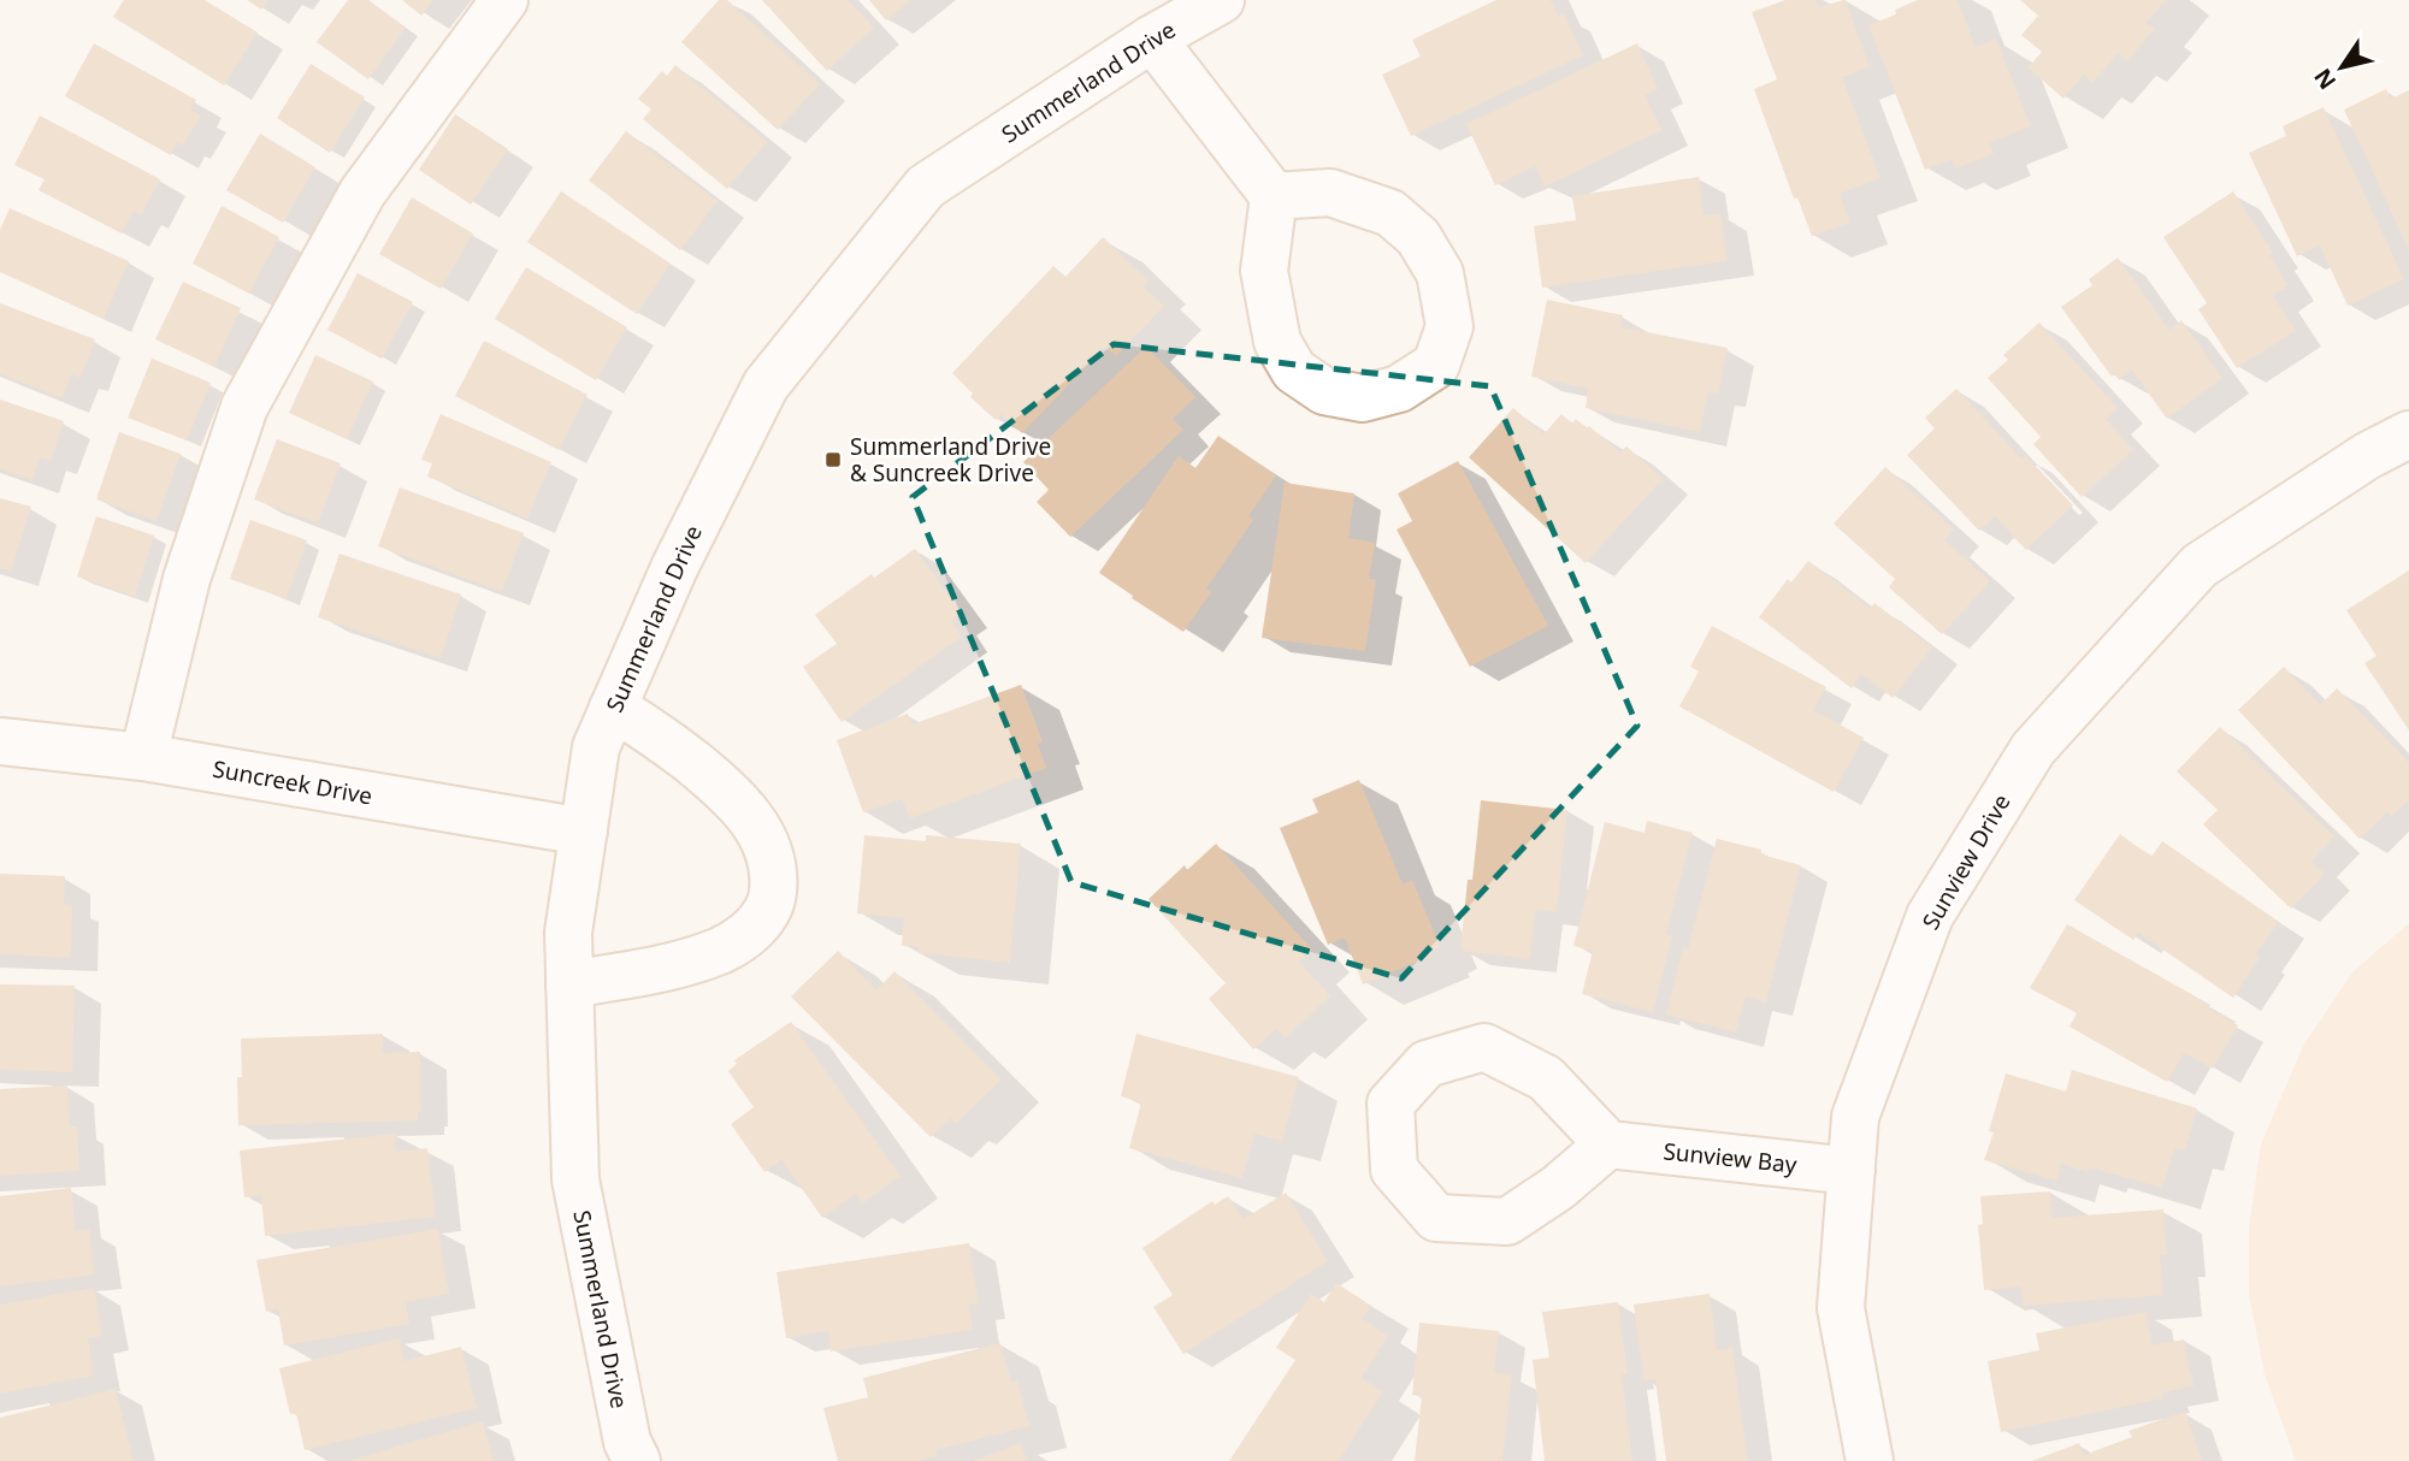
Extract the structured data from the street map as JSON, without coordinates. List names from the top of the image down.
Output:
{
  "streets": {
    "street": [
      "Summerland Drive",
      "Suncreek Drive",
      "Sunview Drive",
      "Sunview Bay"
    ]
  },
  "crossings": [
    ["Summerland Drive", "Suncreek Drive"],
    ["Sunview Drive", "Sunview Bay"]
  ],
  "places": {
    "transit": ["Summerland Drive & Suncreek Drive"]
  },
  "north": "bottom left"
}
